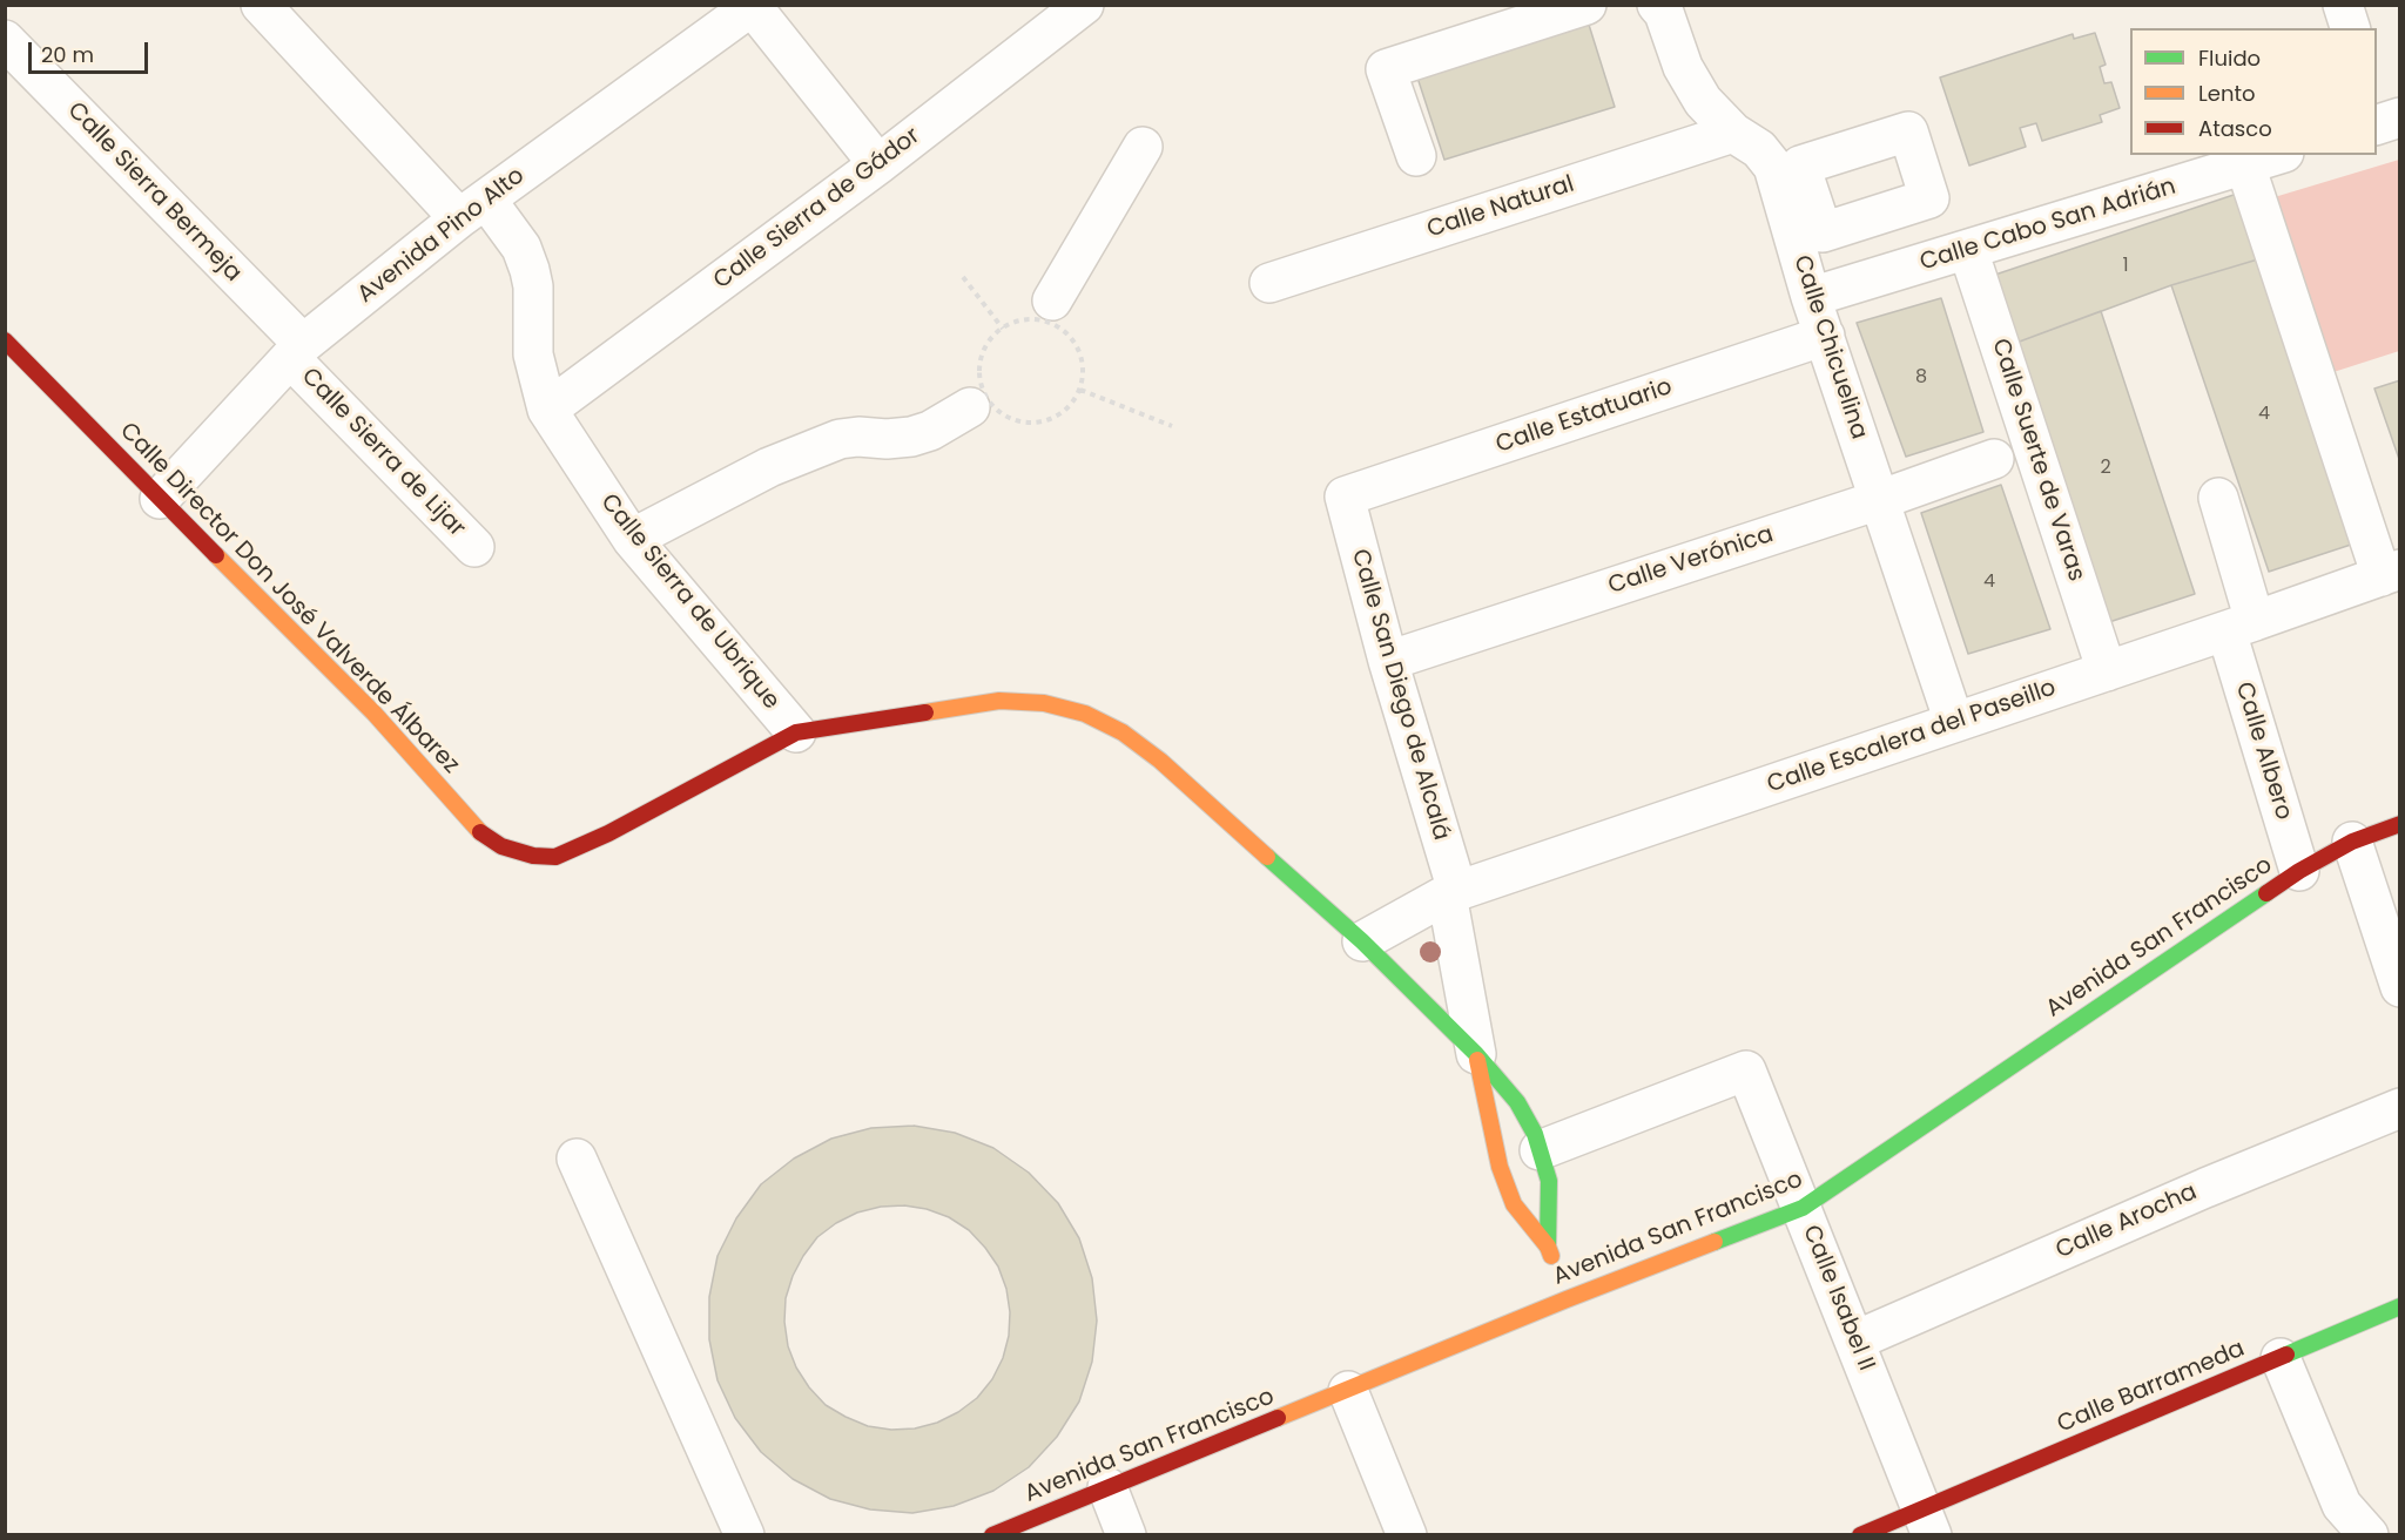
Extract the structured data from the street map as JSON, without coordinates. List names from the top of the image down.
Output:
{
  "streets": {
    "street": [
      "Calle Sierra Bermeja",
      "Calle Natural",
      "Calle Sierra de Gádor",
      "Calle Cabo San Adrián",
      "Avenida Pino Alto",
      "Calle Chicuelina",
      "Calle Estatuario",
      "Calle Sierra de Lijar",
      "Calle Suerte de Varas",
      "Calle Verónica",
      "Calle Director Don José Valverde Álbarez",
      "Calle Sierra de Ubrique",
      "Calle San Diego de Alcalá",
      "Calle Escalera del Paseillo",
      "Calle Albero",
      "Avenida San Francisco",
      "Calle Arocha",
      "Calle Isabel II",
      "Calle Barrameda"
    ]
  },
  "crossings": [
    ["Calle Sierra Bermeja", "Avenida Pino Alto"],
    ["Calle Sierra Bermeja", "Calle Sierra de Lijar"],
    ["Calle Natural", "Calle Chicuelina"],
    ["Calle Sierra de Gádor", "Calle Sierra de Ubrique"],
    ["Calle Cabo San Adrián", "Calle Chicuelina"],
    ["Calle Cabo San Adrián", "Calle Suerte de Varas"],
    ["Avenida Pino Alto", "Calle Sierra de Lijar"],
    ["Avenida Pino Alto", "Calle Director Don José Valverde Álbarez"],
    ["Avenida Pino Alto", "Calle Sierra de Ubrique"],
    ["Calle Chicuelina", "Calle Estatuario"],
    ["Calle Chicuelina", "Calle Verónica"],
    ["Calle Chicuelina", "Calle Escalera del Paseillo"],
    ["Calle Estatuario", "Calle San Diego de Alcalá"],
    ["Calle Suerte de Varas", "Calle Escalera del Paseillo"],
    ["Calle Verónica", "Calle San Diego de Alcalá"],
    ["Calle Director Don José Valverde Álbarez", "Calle Sierra de Ubrique"],
    ["Calle San Diego de Alcalá", "Calle Escalera del Paseillo"],
    ["Calle Escalera del Paseillo", "Calle Albero"],
    ["Calle Albero", "Avenida San Francisco"],
    ["Avenida San Francisco", "Calle Isabel II"],
    ["Calle Arocha", "Calle Isabel II"],
    ["Calle Isabel II", "Calle Barrameda"]
  ],
  "house_numbers": [
    "1",
    "8",
    "4",
    "2",
    "4"
  ],
  "legend": ["Fluido", "Lento", "Atasco"],
  "scale_bar": "20 m"
}
